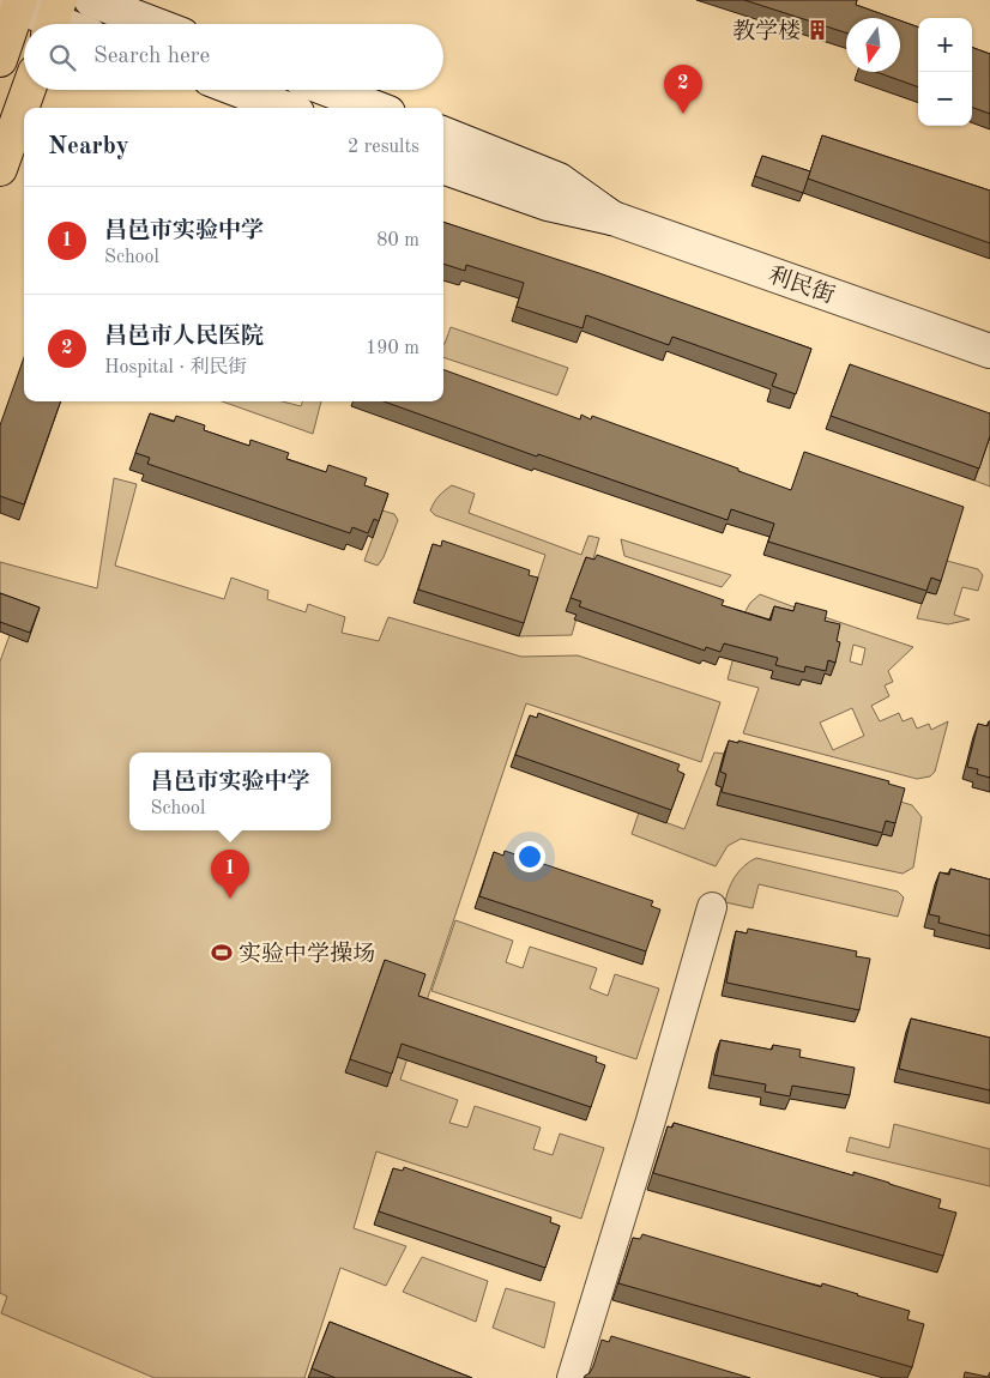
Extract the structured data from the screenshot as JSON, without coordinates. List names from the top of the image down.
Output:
{
  "streets": {
    "main road": ["利民街"]
  },
  "places": {
    "building": ["教学楼"],
    "sports": ["实验中学操场"]
  },
  "north": "bottom",
  "page": {
    "map_buttons": ["+", "−"],
    "search": "Search here",
    "pins": ["2", "1"],
    "heading": ["Nearby", "2 results"],
    "list": [
      {
        "mark": "1",
        "name": "昌邑市实验中学",
        "note": "School",
        "value": "80 m"
      },
      {
        "mark": "2",
        "name": "昌邑市人民医院",
        "note": "Hospital · 利民街",
        "value": "190 m"
      }
    ],
    "popup": ["昌邑市实验中学", "School"]
  }
}
